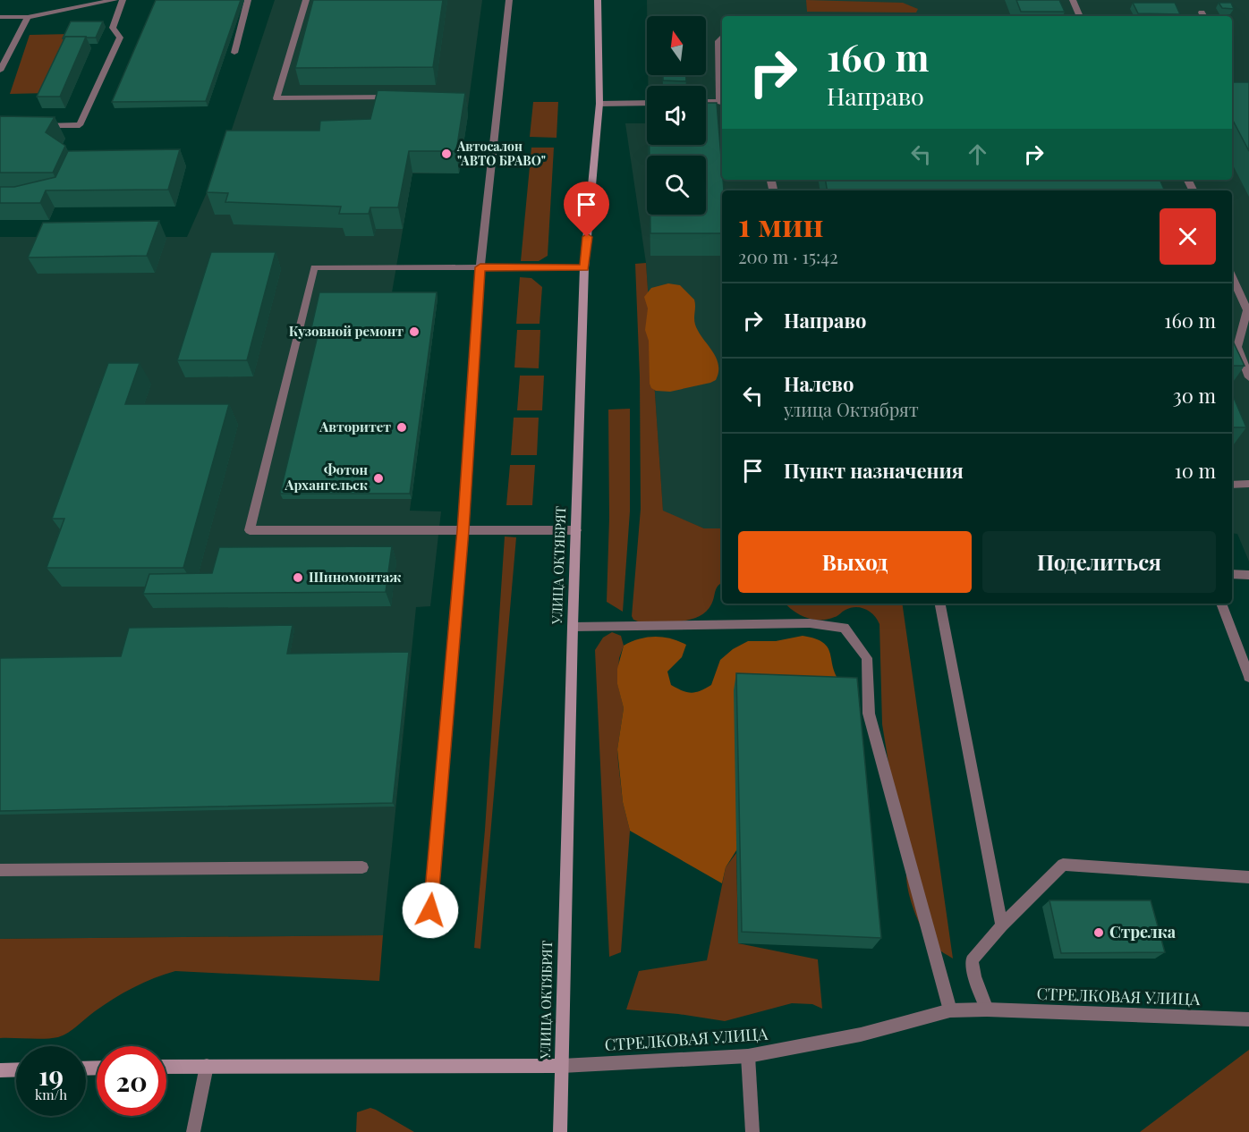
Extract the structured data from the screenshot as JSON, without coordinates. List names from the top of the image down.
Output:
{
  "streets": {
    "street": ["УЛИЦА ОКТЯБРЯТ", "СТРЕЛКОВАЯ УЛИЦА"]
  },
  "crossings": [
    ["УЛИЦА ОКТЯБРЯТ", "СТРЕЛКОВАЯ УЛИЦА"]
  ],
  "places": [
    "Автосалон \"АВТО БРАВО\"",
    "Кузовной ремонт",
    "Авторитет",
    "Фотон Архангельск",
    "Шиномонтаж",
    "Стрелка"
  ],
  "north": "top",
  "page": {
    "turn": ["160 m", "Направо"],
    "heading": ["1 мин", "200 m · 15:42"],
    "list": [
      {
        "name": "Направо",
        "value": "160 m"
      },
      {
        "name": "Налево",
        "note": "улица Октябрят",
        "value": "30 m"
      },
      {
        "name": "Пункт назначения",
        "value": "10 m"
      }
    ],
    "buttons": ["Выход", "Поделиться"],
    "speed": "19 km/h",
    "limit": "20"
  }
}
